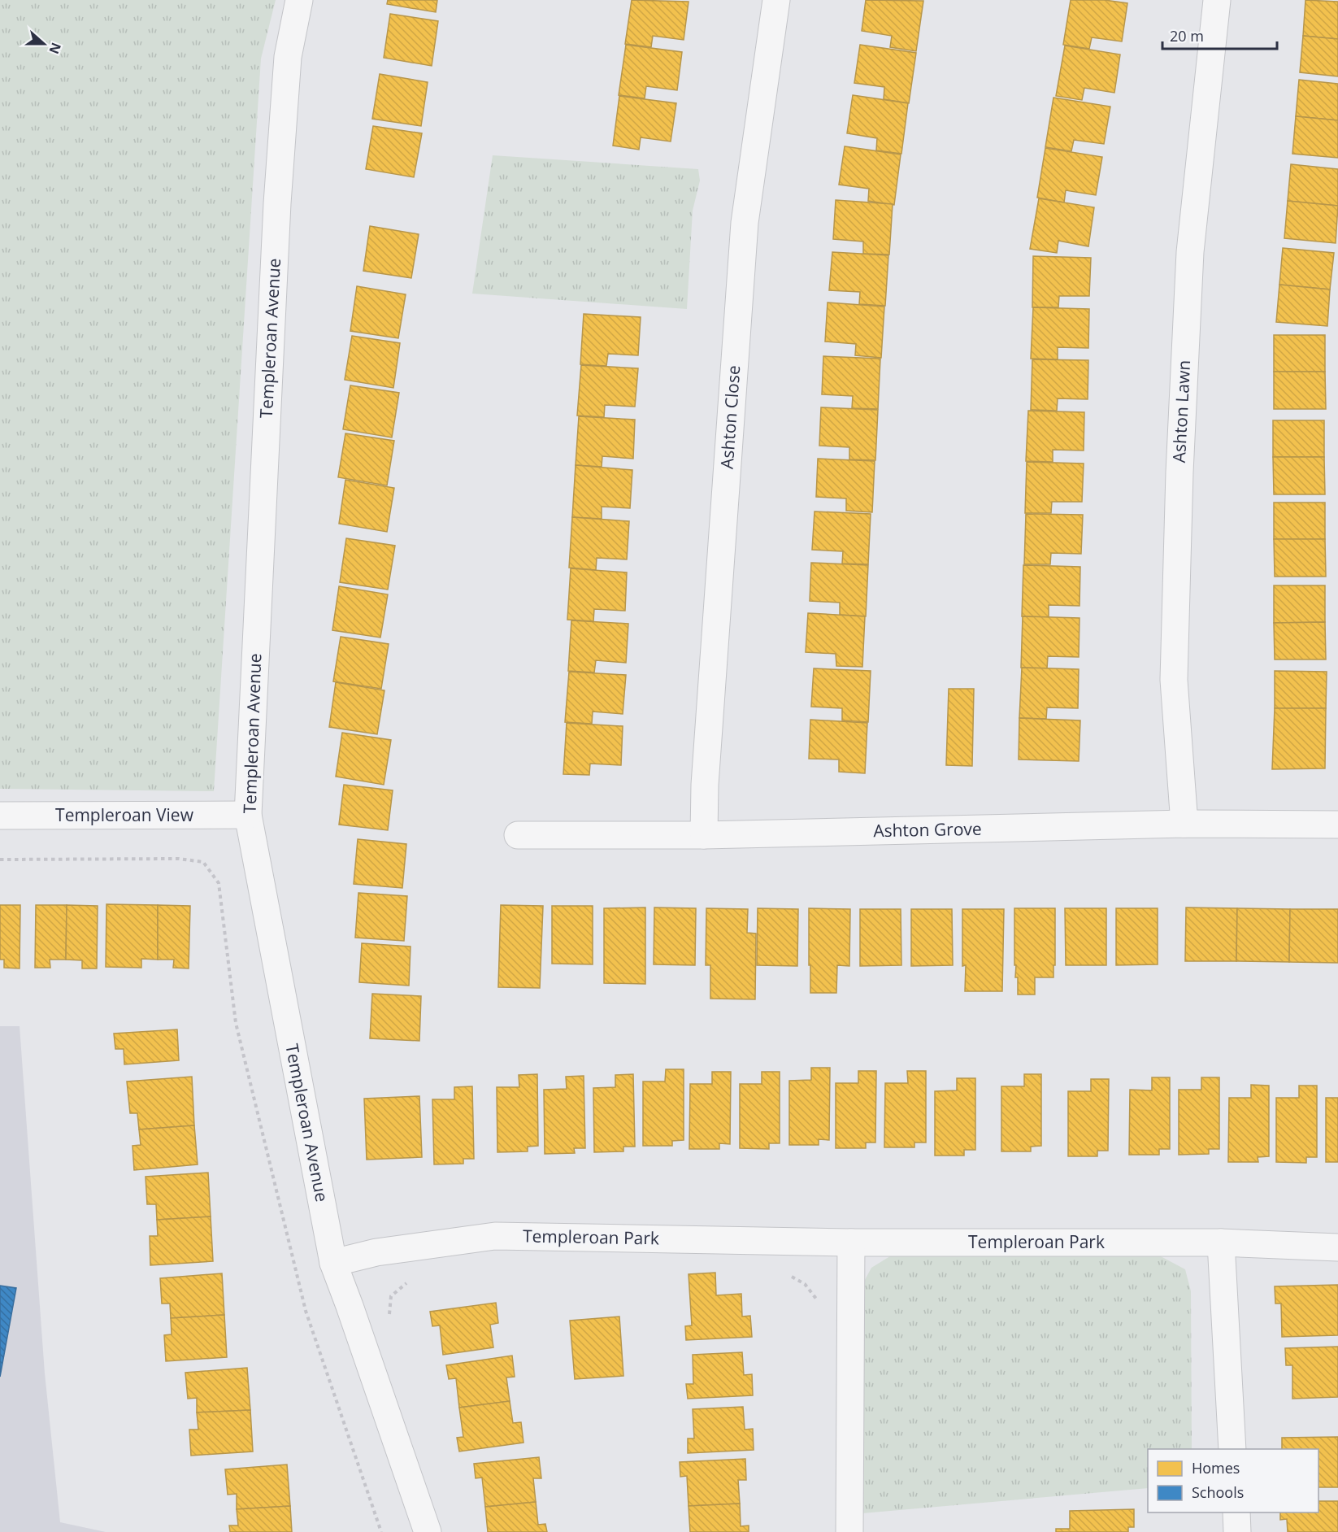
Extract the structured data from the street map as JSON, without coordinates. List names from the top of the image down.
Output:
{
  "streets": {
    "street": [
      "Templeroan Avenue",
      "Ashton Lawn",
      "Ashton Close",
      "Templeroan View",
      "Ashton Grove",
      "Templeroan Park"
    ]
  },
  "crossings": [
    ["Templeroan Avenue", "Templeroan View"],
    ["Templeroan Avenue", "Templeroan Park"],
    ["Ashton Lawn", "Ashton Grove"],
    ["Ashton Close", "Ashton Grove"]
  ],
  "legend": ["Homes", "Schools"],
  "scale_bar": "20 m",
  "north": "right"
}
